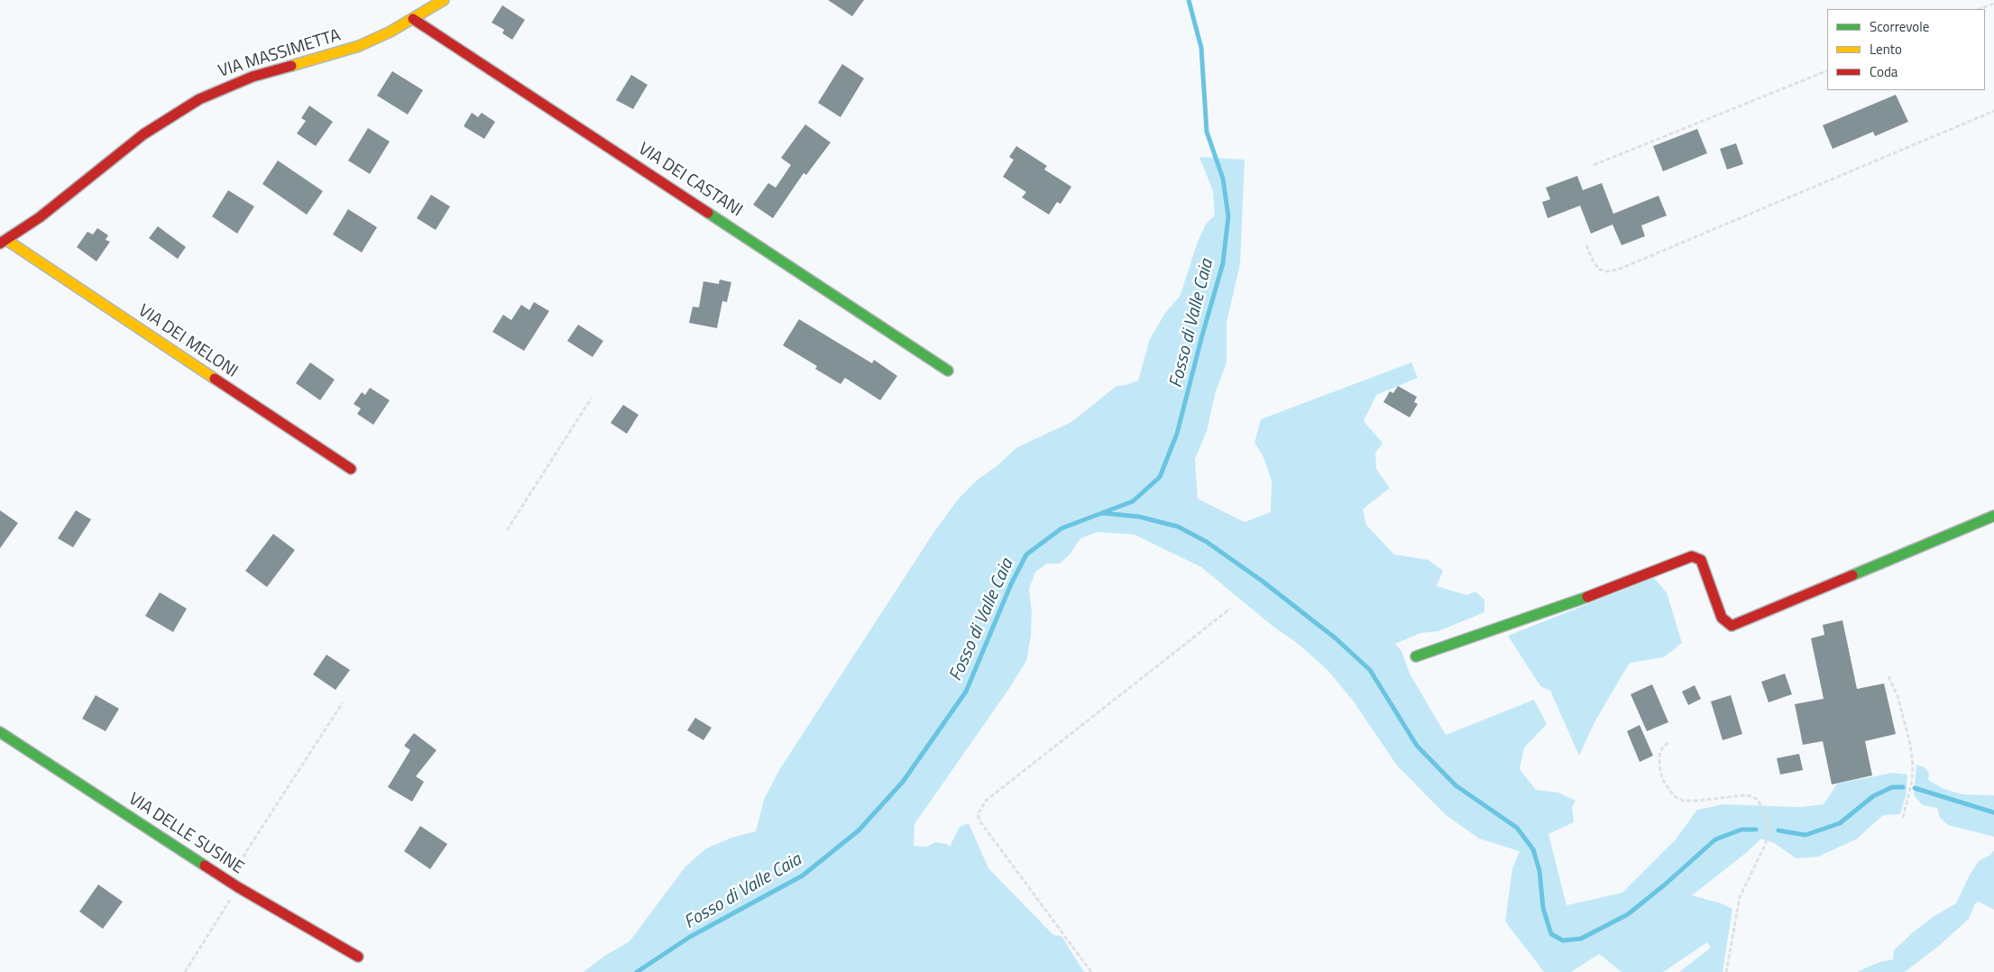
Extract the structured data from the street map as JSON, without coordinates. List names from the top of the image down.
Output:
{
  "streets": {
    "street": [
      "VIA MASSIMETTA",
      "VIA DEI CASTANI",
      "VIA DEI MELONI",
      "VIA DELLE SUSINE"
    ]
  },
  "crossings": [
    ["VIA MASSIMETTA", "VIA DEI CASTANI"],
    ["VIA MASSIMETTA", "VIA DEI MELONI"]
  ],
  "water": ["Fosso di Valle Caia"],
  "legend": ["Scorrevole", "Lento", "Coda"]
}
